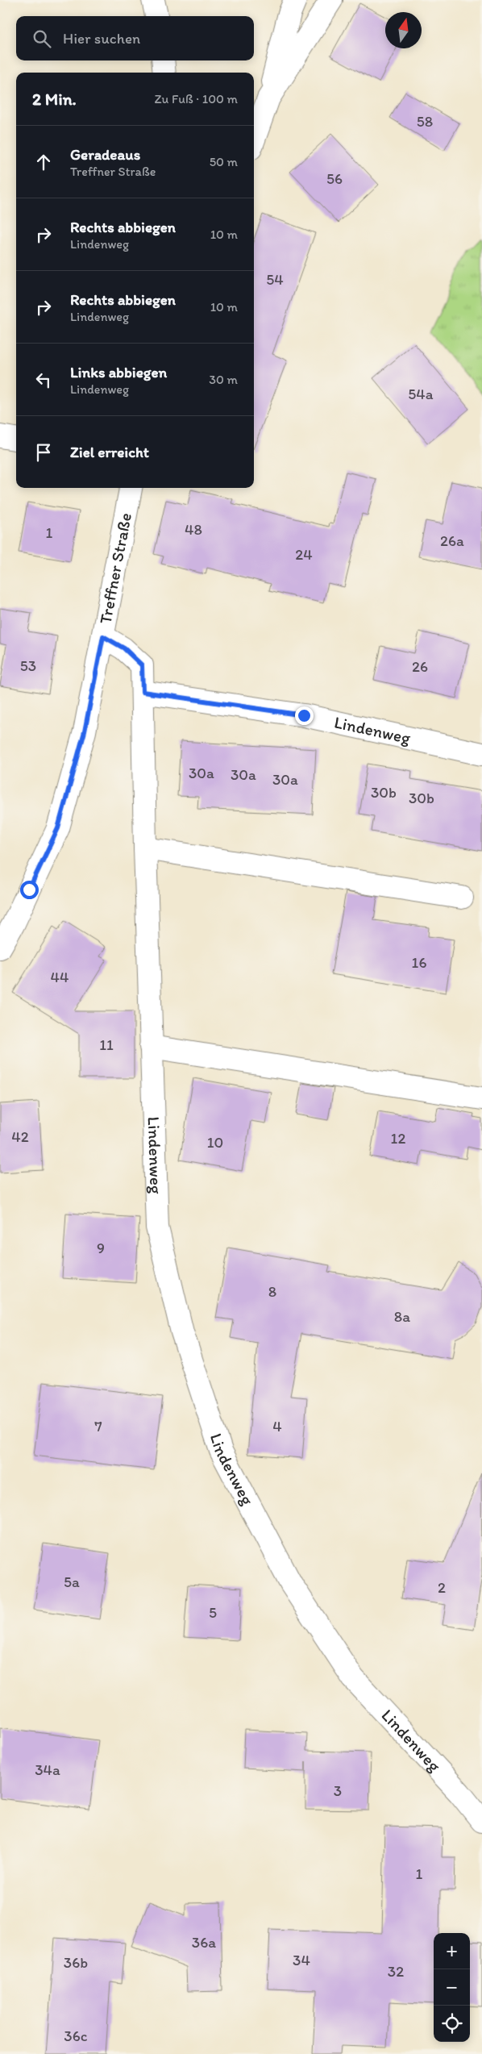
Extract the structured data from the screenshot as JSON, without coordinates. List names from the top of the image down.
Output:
{
  "streets": {
    "street": ["Treffner Straße", "Lindenweg"]
  },
  "crossings": [
    ["Treffner Straße", "Lindenweg"]
  ],
  "house_numbers": [
    "58",
    "56",
    "54",
    "54a",
    "48",
    "1",
    "26a",
    "24",
    "53",
    "26",
    "30a",
    "30a",
    "30a",
    "30b",
    "30b",
    "16",
    "44",
    "11",
    "42",
    "12",
    "10",
    "9",
    "8",
    "8a",
    "7",
    "4",
    "5a",
    "2",
    "5",
    "34a",
    "3",
    "1",
    "36a",
    "34",
    "36b",
    "32",
    "36c"
  ],
  "north": "top",
  "page": {
    "search": "Hier suchen",
    "heading": ["2 Min.", "Zu Fuß · 100 m"],
    "list": [
      ["Geradeaus", "Treffner Straße", "50 m"],
      ["Rechts abbiegen", "Lindenweg", "10 m"],
      ["Rechts abbiegen", "Lindenweg", "10 m"],
      ["Links abbiegen", "Lindenweg", "30 m"],
      "Ziel erreicht"
    ],
    "map_buttons": ["+", "−"]
  }
}
